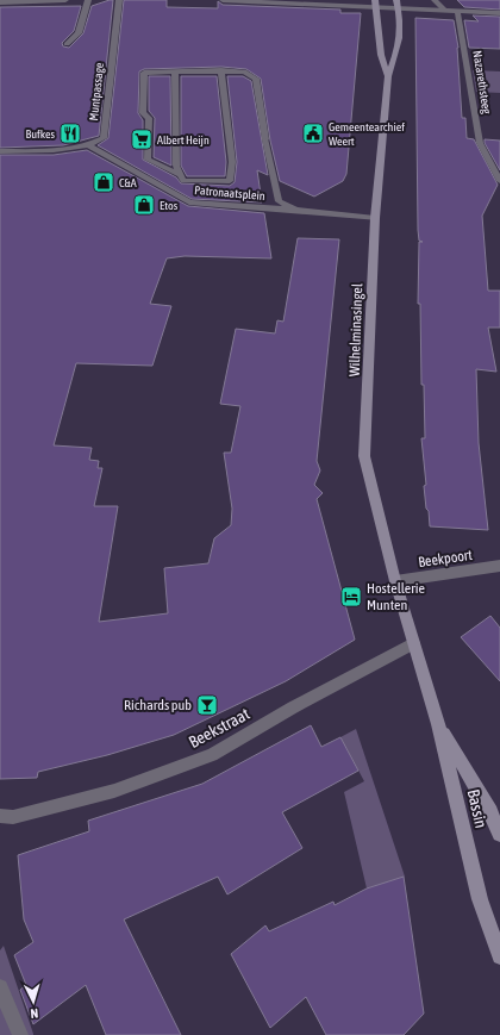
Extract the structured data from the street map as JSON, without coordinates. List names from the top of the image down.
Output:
{
  "streets": {
    "street": [
      "Nazarethsteeg",
      "Muntpassage",
      "Patronaatsplein",
      "Wilhelminasingel",
      "Beekpoort",
      "Beekstraat",
      "Bassin"
    ]
  },
  "crossings": [
    ["Muntpassage", "Patronaatsplein"],
    ["Patronaatsplein", "Wilhelminasingel"],
    ["Wilhelminasingel", "Beekpoort"],
    ["Wilhelminasingel", "Bassin"],
    ["Beekpoort", "Bassin"],
    ["Beekstraat", "Bassin"]
  ],
  "places": {
    "restaurant": ["Bufkes"],
    "public building": ["Gemeentearchief Weert"],
    "supermarket": ["Albert Heijn"],
    "shop": ["C&A", "Etos"],
    "hotel": ["Hostellerie Munten"],
    "bar": ["Richards pub"]
  },
  "north": "bottom"
}
